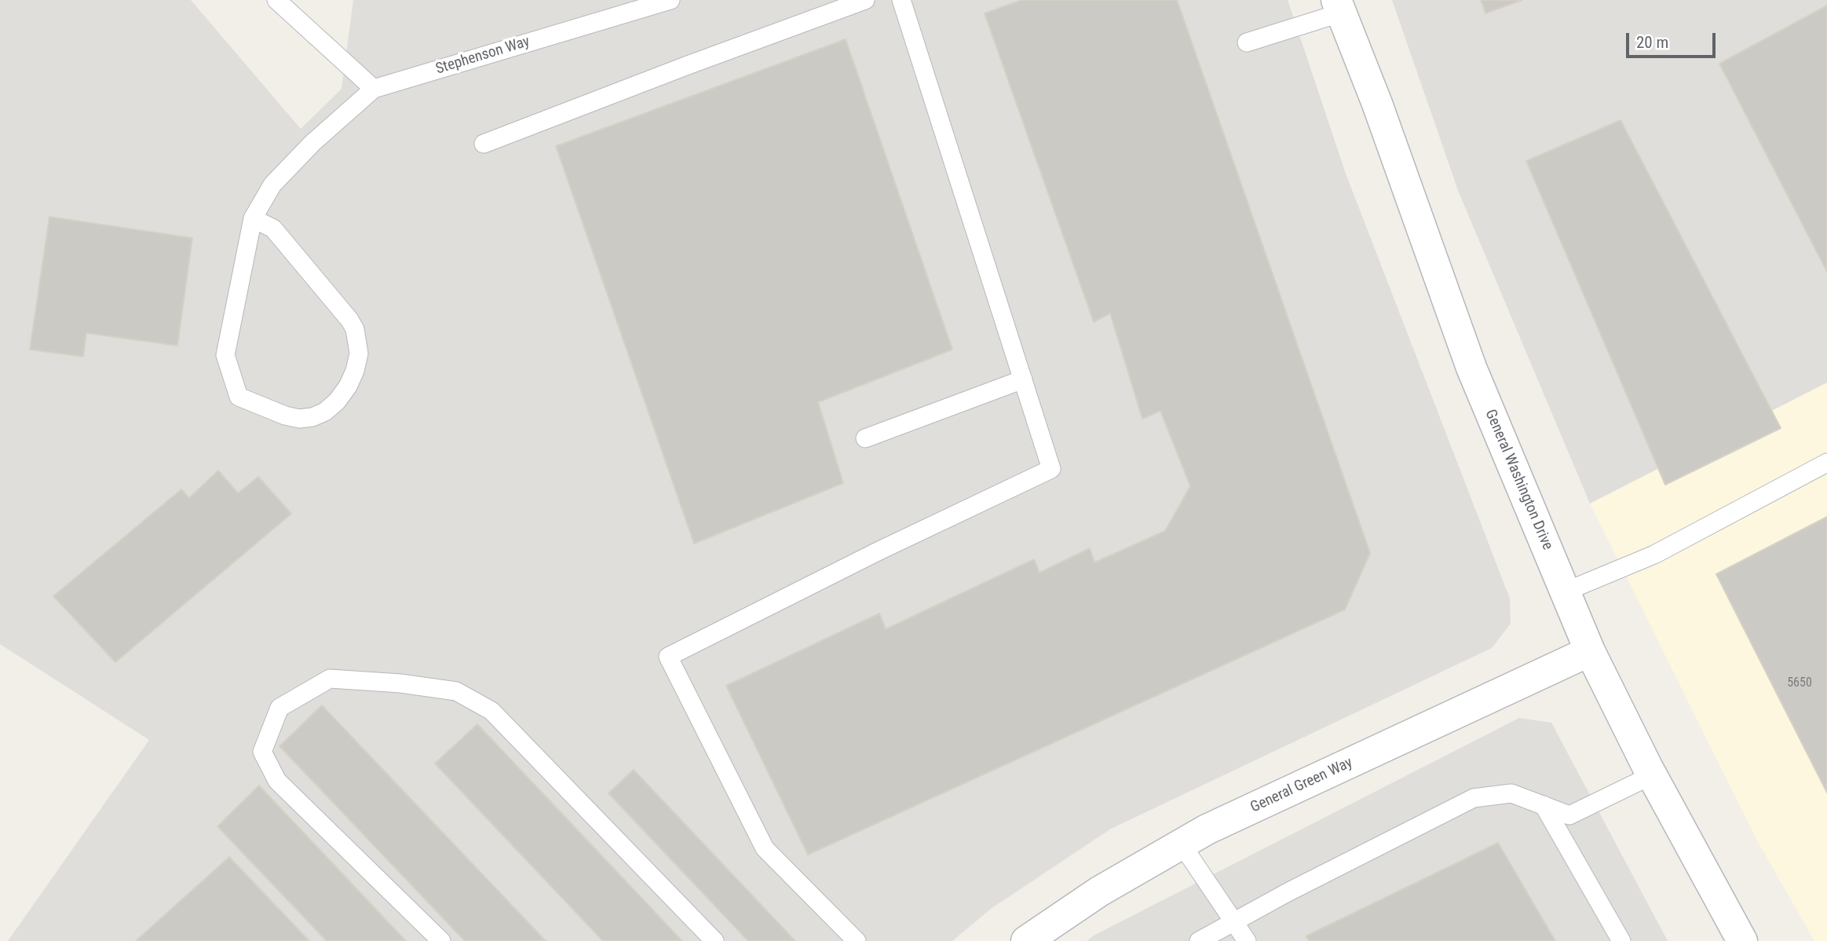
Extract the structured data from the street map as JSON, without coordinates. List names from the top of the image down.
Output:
{
  "streets": {
    "street": ["General Washington Drive", "General Green Way"],
    "lane": ["Stephenson Way"]
  },
  "crossings": [
    ["General Washington Drive", "General Green Way"]
  ],
  "house_numbers": ["5650"],
  "scale_bar": "20 m"
}
